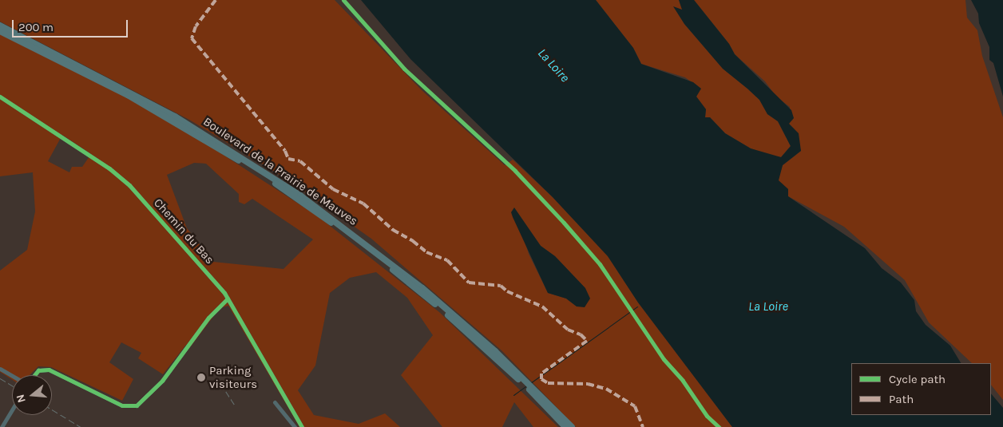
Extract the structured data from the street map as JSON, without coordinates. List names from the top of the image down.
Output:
{
  "streets": {
    "main road": ["Boulevard de la Prairie de Mauves"],
    "street": ["Chemin du Bas"]
  },
  "water": ["La Loire"],
  "places": ["Parking visiteurs"],
  "legend": ["Cycle path", "Path"],
  "scale_bar": "200 m",
  "north": "left"
}
